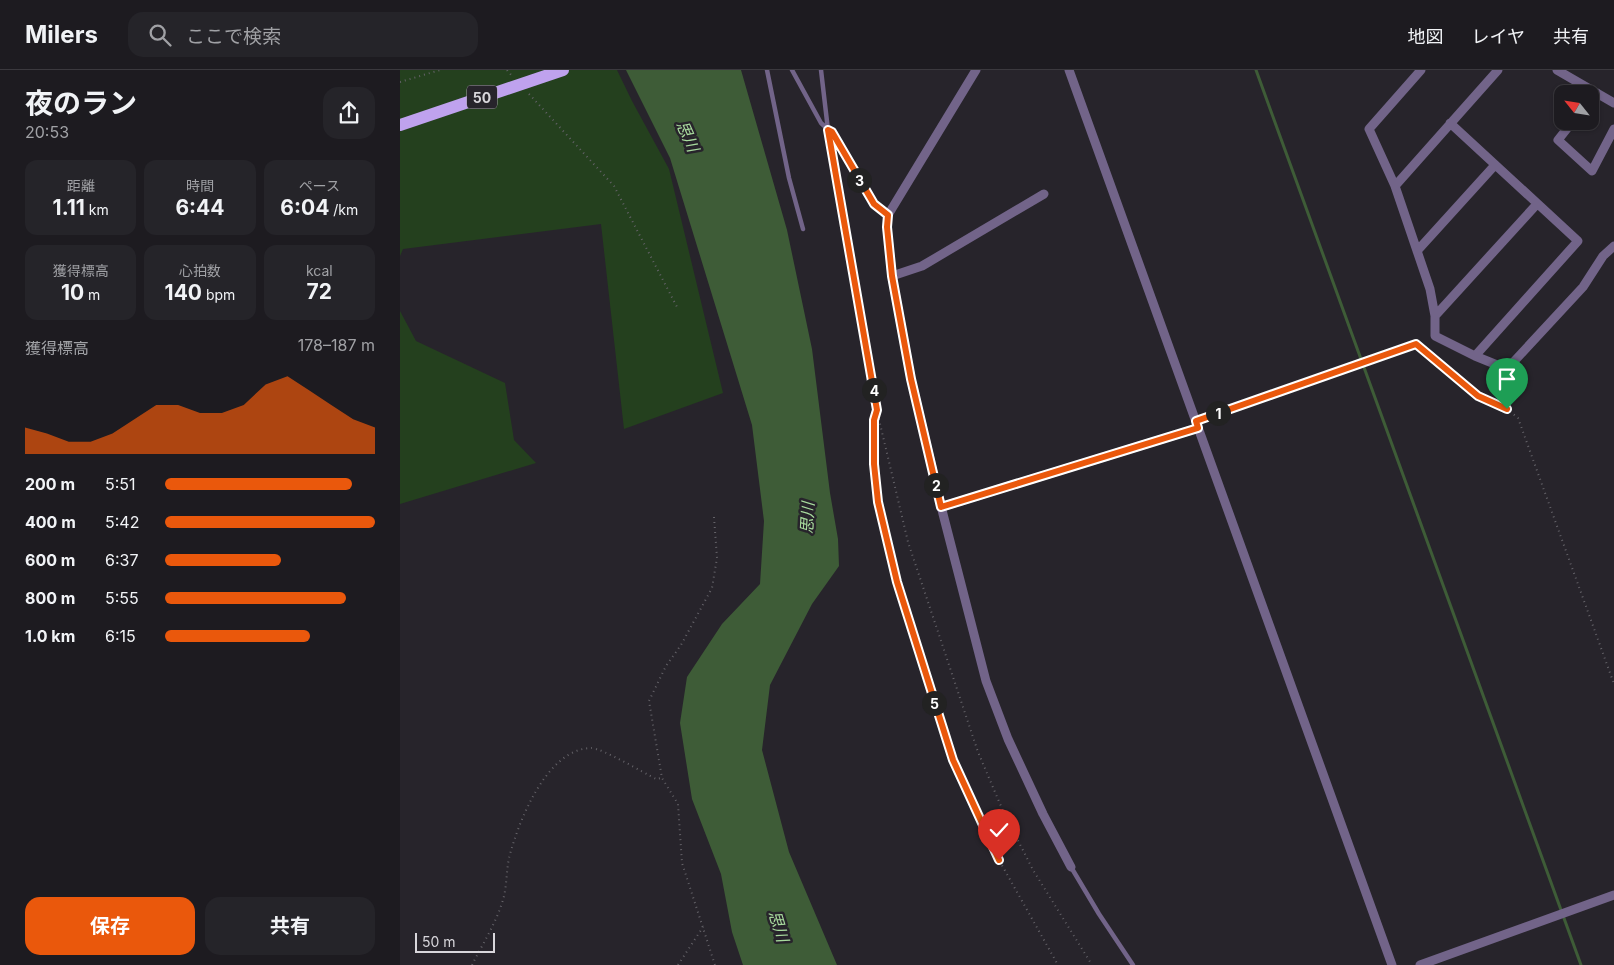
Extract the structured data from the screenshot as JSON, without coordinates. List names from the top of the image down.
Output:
{
  "streets": {
    "main road": ["50"]
  },
  "water": ["思川"],
  "scale_bar": "50 m",
  "north": "top left",
  "page": {
    "header": "Milers",
    "search": "ここで検索",
    "nav": ["地図", "レイヤ", "共有"],
    "heading": ["夜のラン", "20:53"],
    "stats": [
      ["距離", "1.11 km"],
      ["時間", "6:44"],
      ["ペース", "6:04 /km"],
      ["獲得標高", "10 m"],
      ["心拍数", "140 bpm"],
      ["kcal", "72"]
    ],
    "pins": [
      "3",
      "4",
      "1",
      "2",
      "5"
    ],
    "chart": ["獲得標高", "178–187 m"],
    "list": [
      {
        "name": "200 m",
        "note": "5:51"
      },
      {
        "name": "400 m",
        "note": "5:42"
      },
      {
        "name": "600 m",
        "note": "6:37"
      },
      {
        "name": "800 m",
        "note": "5:55"
      },
      {
        "name": "1.0 km",
        "note": "6:15"
      }
    ],
    "buttons": ["保存", "共有"],
    "scale": "50 m"
  }
}
